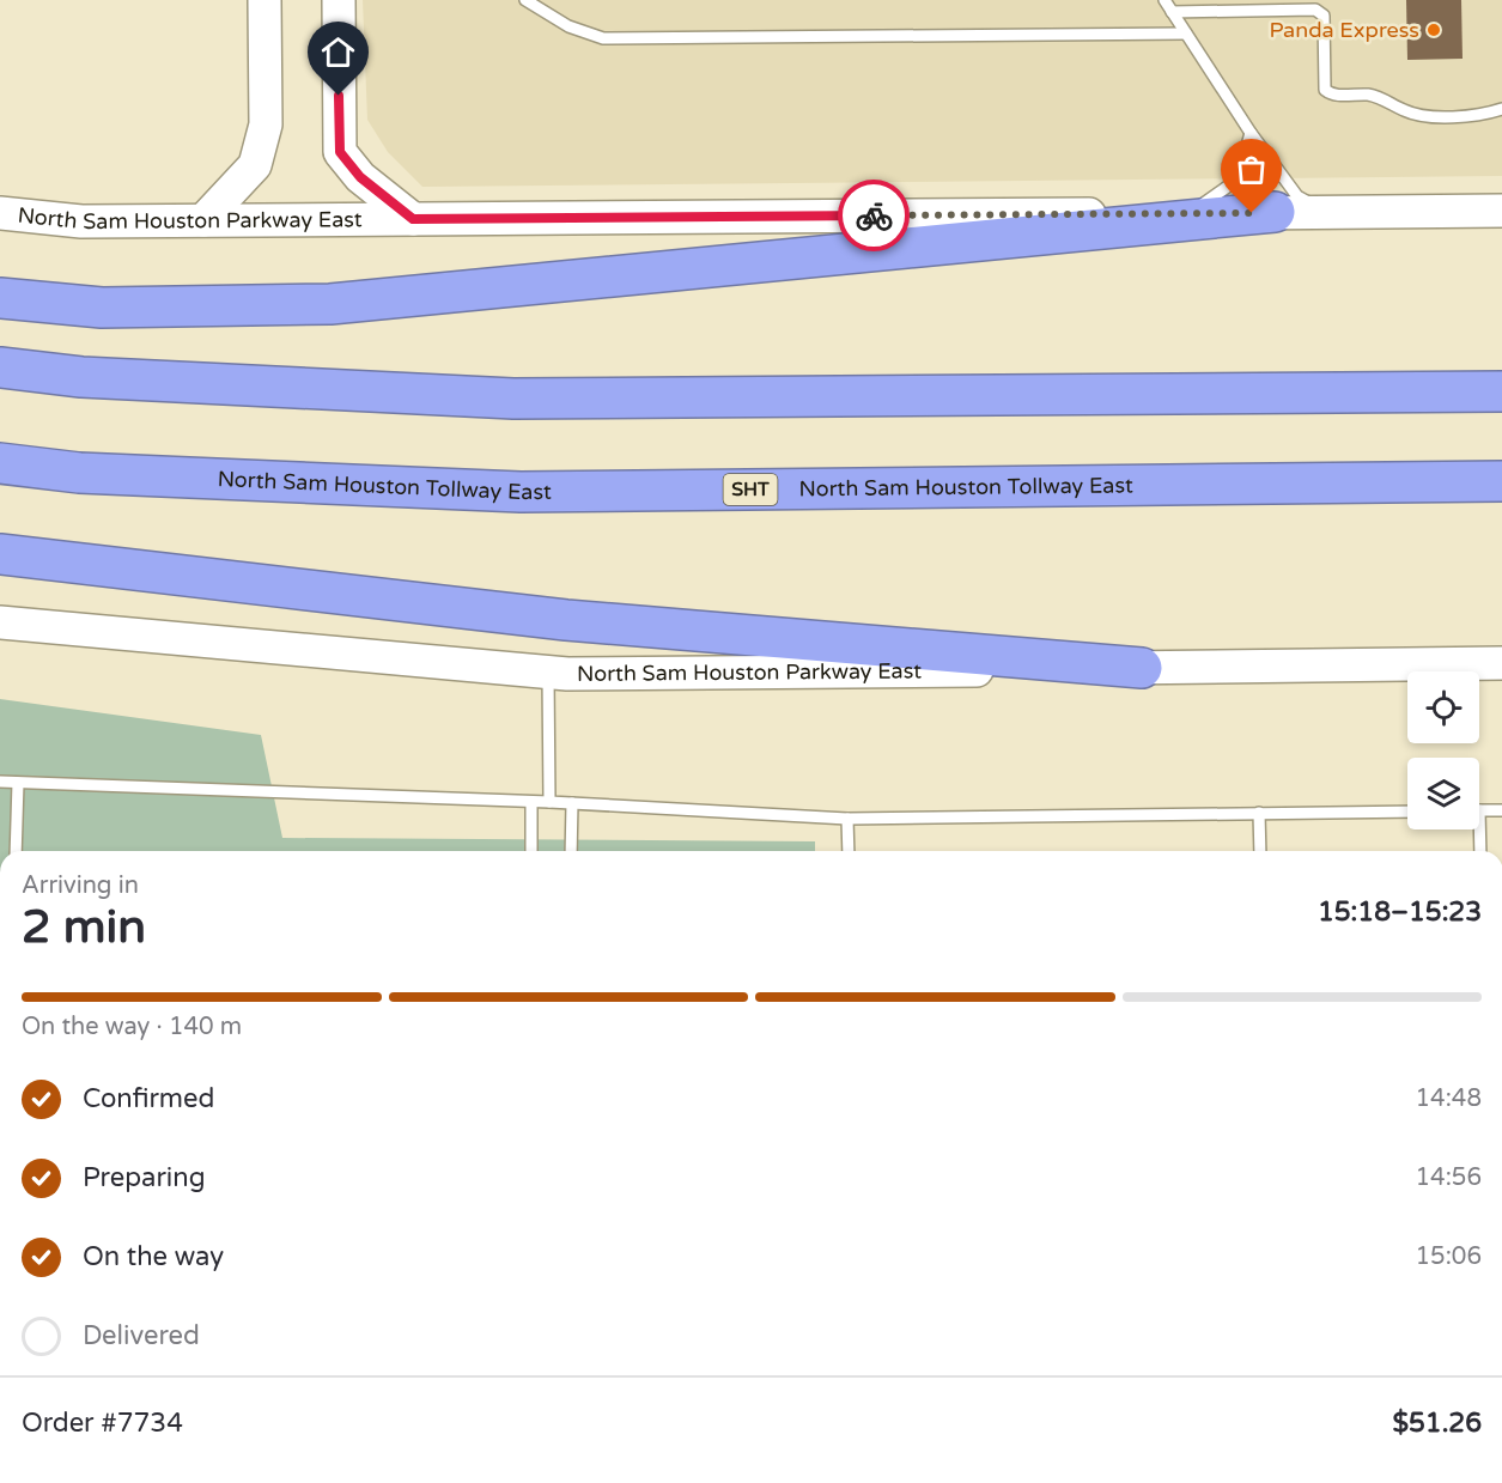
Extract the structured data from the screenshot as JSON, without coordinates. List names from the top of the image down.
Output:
{
  "streets": {
    "highway": ["North Sam Houston Tollway East", "SHT"],
    "main road": ["North Sam Houston Parkway East"]
  },
  "places": ["Panda Express"],
  "page": {
    "heading": ["2 min", "Arriving in", "15:18–15:23"],
    "panel": ["Order #7734", "$51.26"],
    "bar": "On the way · 140 m",
    "list": [
      ["Confirmed", "14:48"],
      ["Preparing", "14:56"],
      ["On the way", "15:06"],
      "Delivered"
    ]
  }
}
